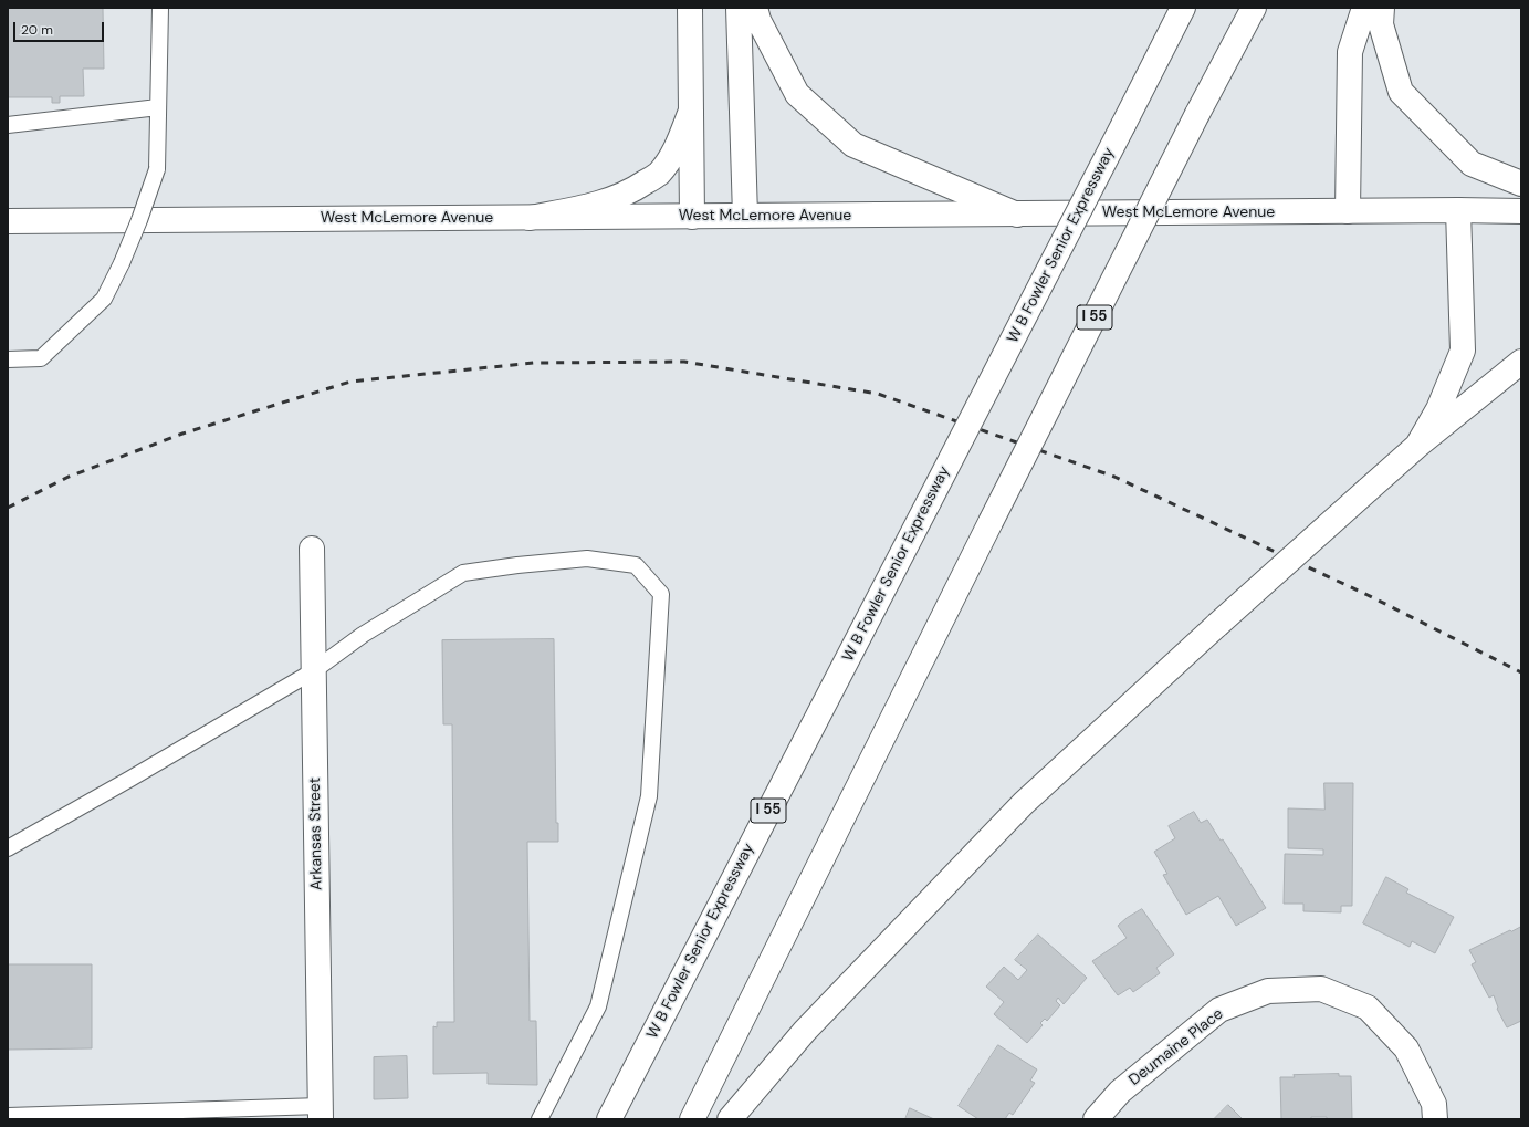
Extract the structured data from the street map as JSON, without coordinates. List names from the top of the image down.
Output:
{
  "streets": {
    "main road": [
      "West McLemore Avenue",
      "W B Fowler Senior Expressway",
      "I 55",
      "Arkansas Street",
      "Deumaine Place"
    ]
  },
  "scale_bar": "20 m"
}
